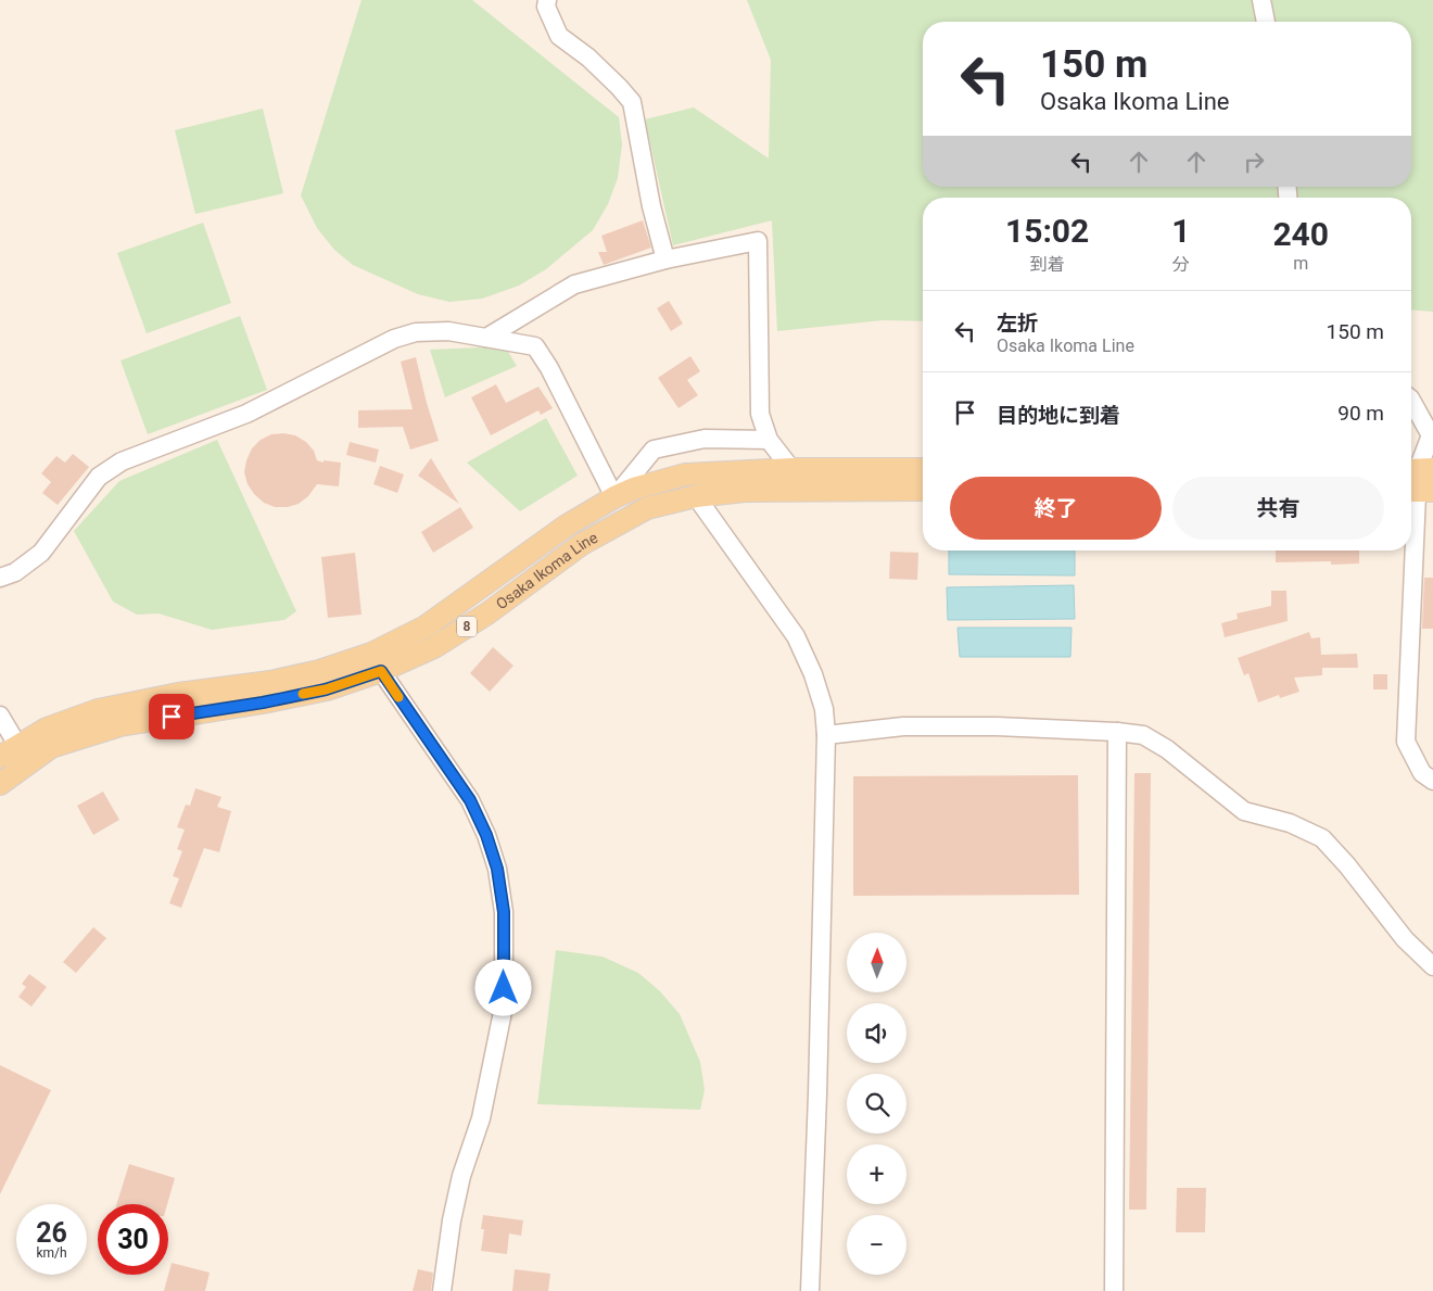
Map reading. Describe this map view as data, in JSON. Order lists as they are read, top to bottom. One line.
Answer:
{"streets":{"main road":["Osaka Ikoma Line","8"]},"north":"top","page":{"turn":["150 m","Osaka Ikoma Line"],"eta":["15:02","到着","1","分","240","m"],"list":[{"name":"左折","note":"Osaka Ikoma Line","value":"150 m"},{"name":"目的地に到着","value":"90 m"}],"buttons":["終了","共有"],"map_buttons":["+","−"],"speed":"26 km/h","limit":"30"}}
